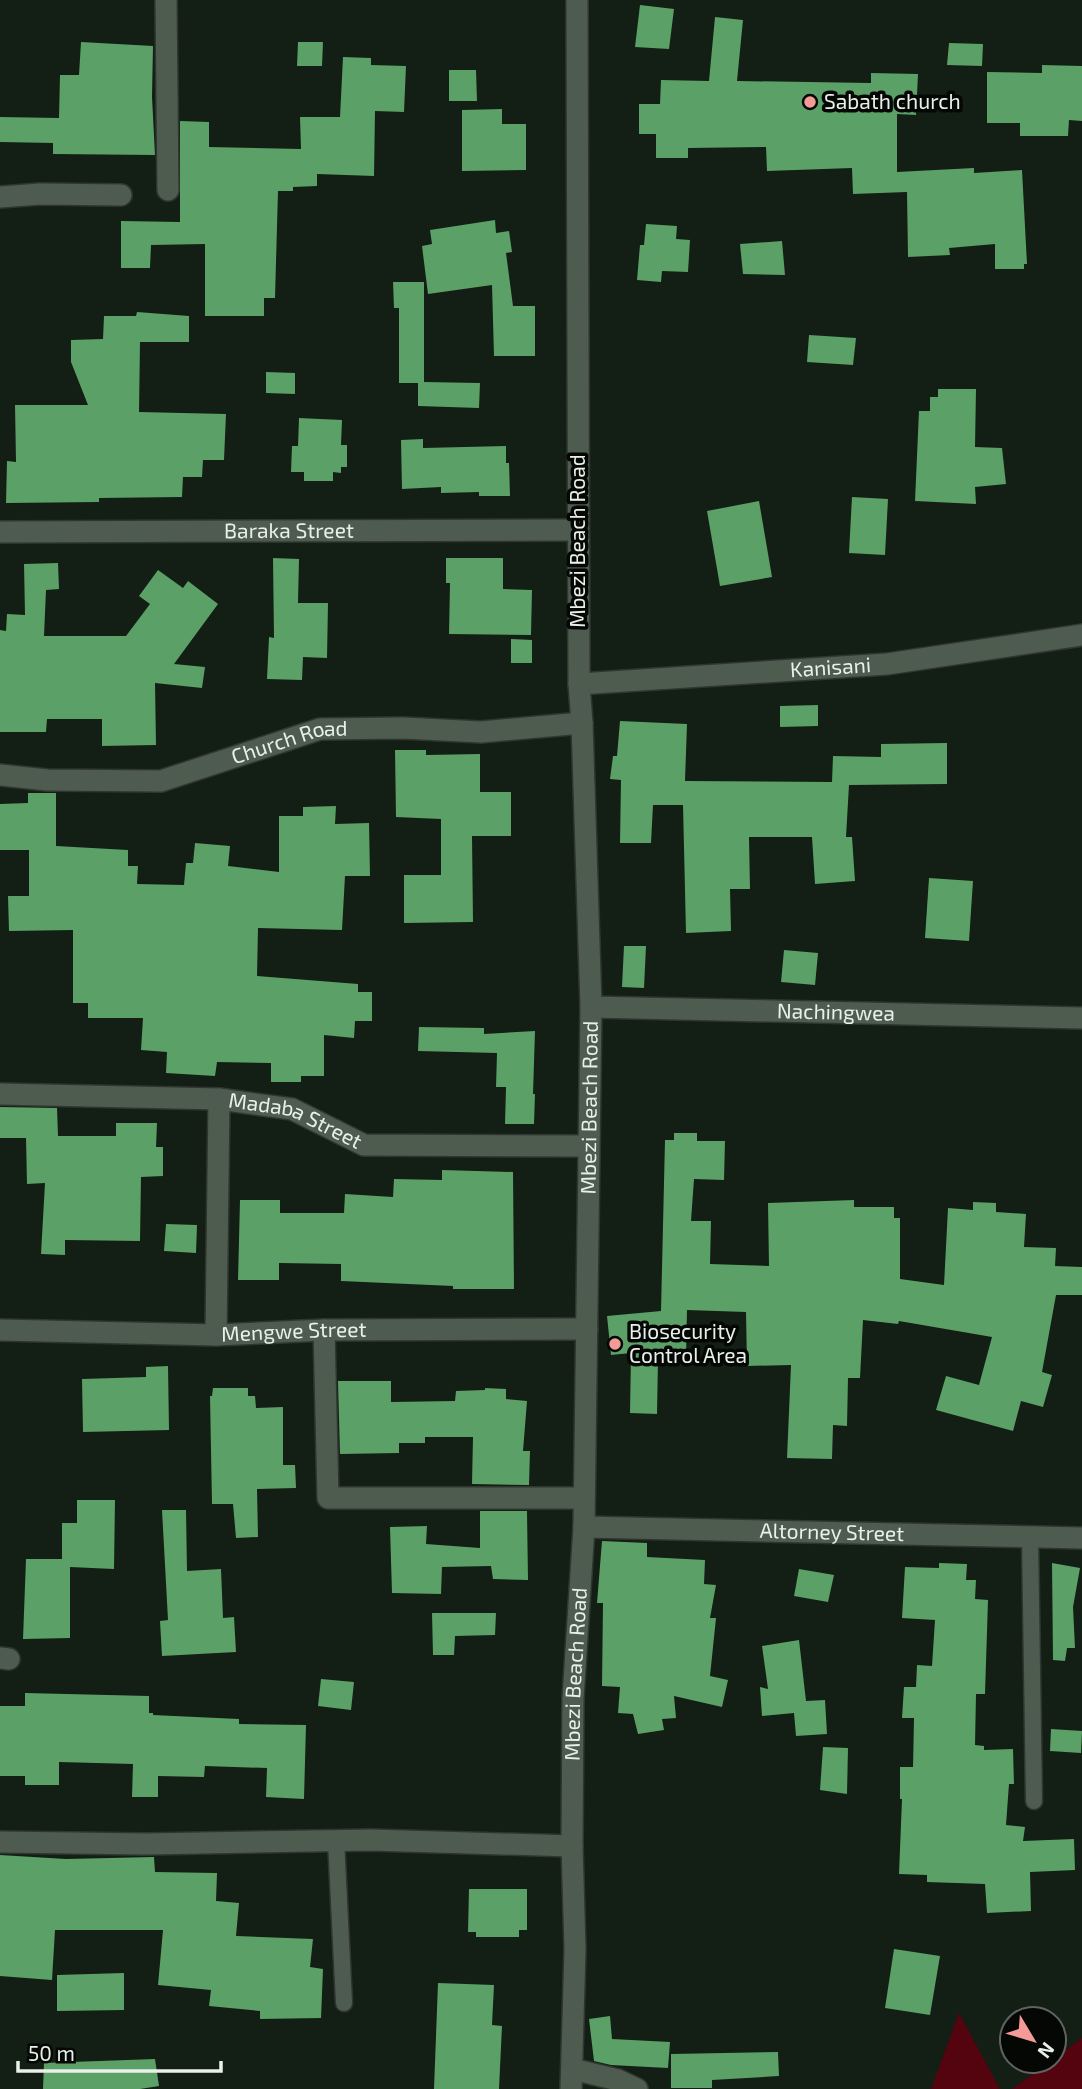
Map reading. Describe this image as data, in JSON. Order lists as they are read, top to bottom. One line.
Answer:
{"streets":{"street":["Baraka Street","Mbezi Beach Road","Kanisani","Church Road","Nachingwea","Madaba Street","Mengwe Street","Altorney Street"]},"crossings":[["Baraka Street","Mbezi Beach Road"],["Mbezi Beach Road","Kanisani"],["Mbezi Beach Road","Church Road"],["Mbezi Beach Road","Nachingwea"],["Mbezi Beach Road","Madaba Street"],["Mbezi Beach Road","Mengwe Street"],["Mbezi Beach Road","Altorney Street"]],"places":["Sabath church","Biosecurity Control Area"],"scale_bar":"50 m","north":"bottom right"}
